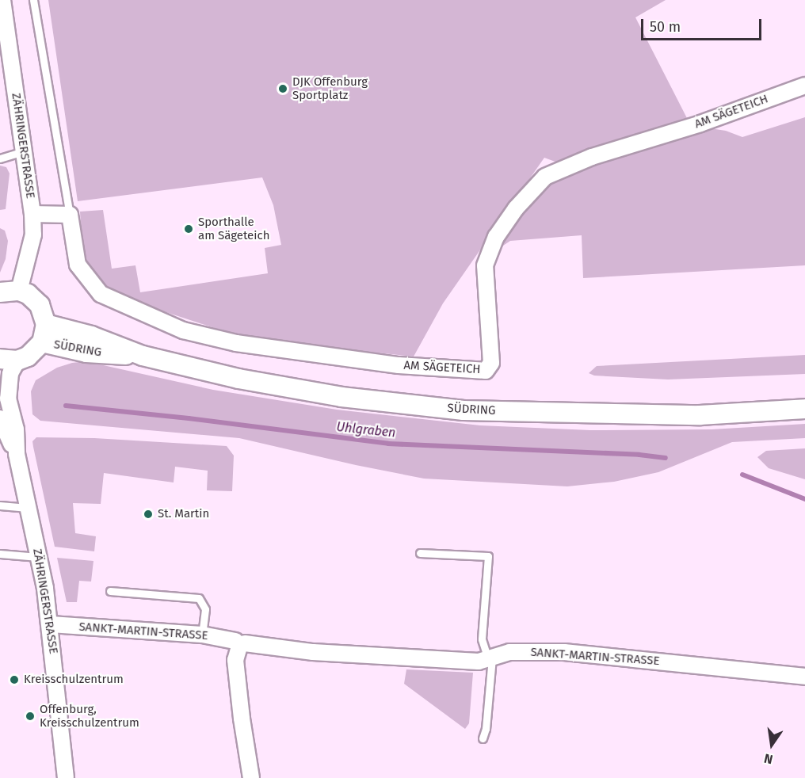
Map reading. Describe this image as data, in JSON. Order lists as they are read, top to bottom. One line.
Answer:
{"streets":{"street":["AM SÄGETEICH","ZÄHRINGERSTRASSE","SÜDRING","SANKT-MARTIN-STRASSE"]},"crossings":[["ZÄHRINGERSTRASSE","SANKT-MARTIN-STRASSE"]],"water":["Uhlgraben"],"places":["DJK Offenburg Sportplatz","Sporthalle am Sägeteich","St. Martin","Kreisschulzentrum","Offenburg, Kreisschulzentrum"],"scale_bar":"50 m","north":"bottom"}
